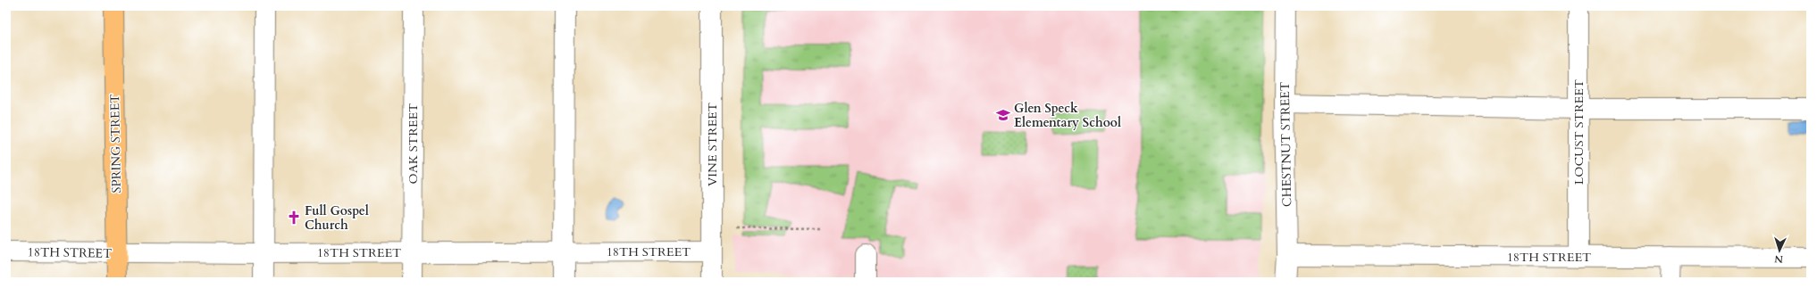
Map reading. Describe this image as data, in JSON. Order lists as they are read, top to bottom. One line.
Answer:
{"streets":{"main road":["SPRING STREET"],"street":["LOCUST STREET","OAK STREET","VINE STREET","CHESTNUT STREET","18TH STREET"]},"crossings":[["LOCUST STREET","18TH STREET"],["SPRING STREET","18TH STREET"],["OAK STREET","18TH STREET"],["VINE STREET","18TH STREET"],["CHESTNUT STREET","18TH STREET"]],"places":{"school or university":["Glen Speck Elementary School"],"church":["Full Gospel Church"]},"north":"bottom"}
